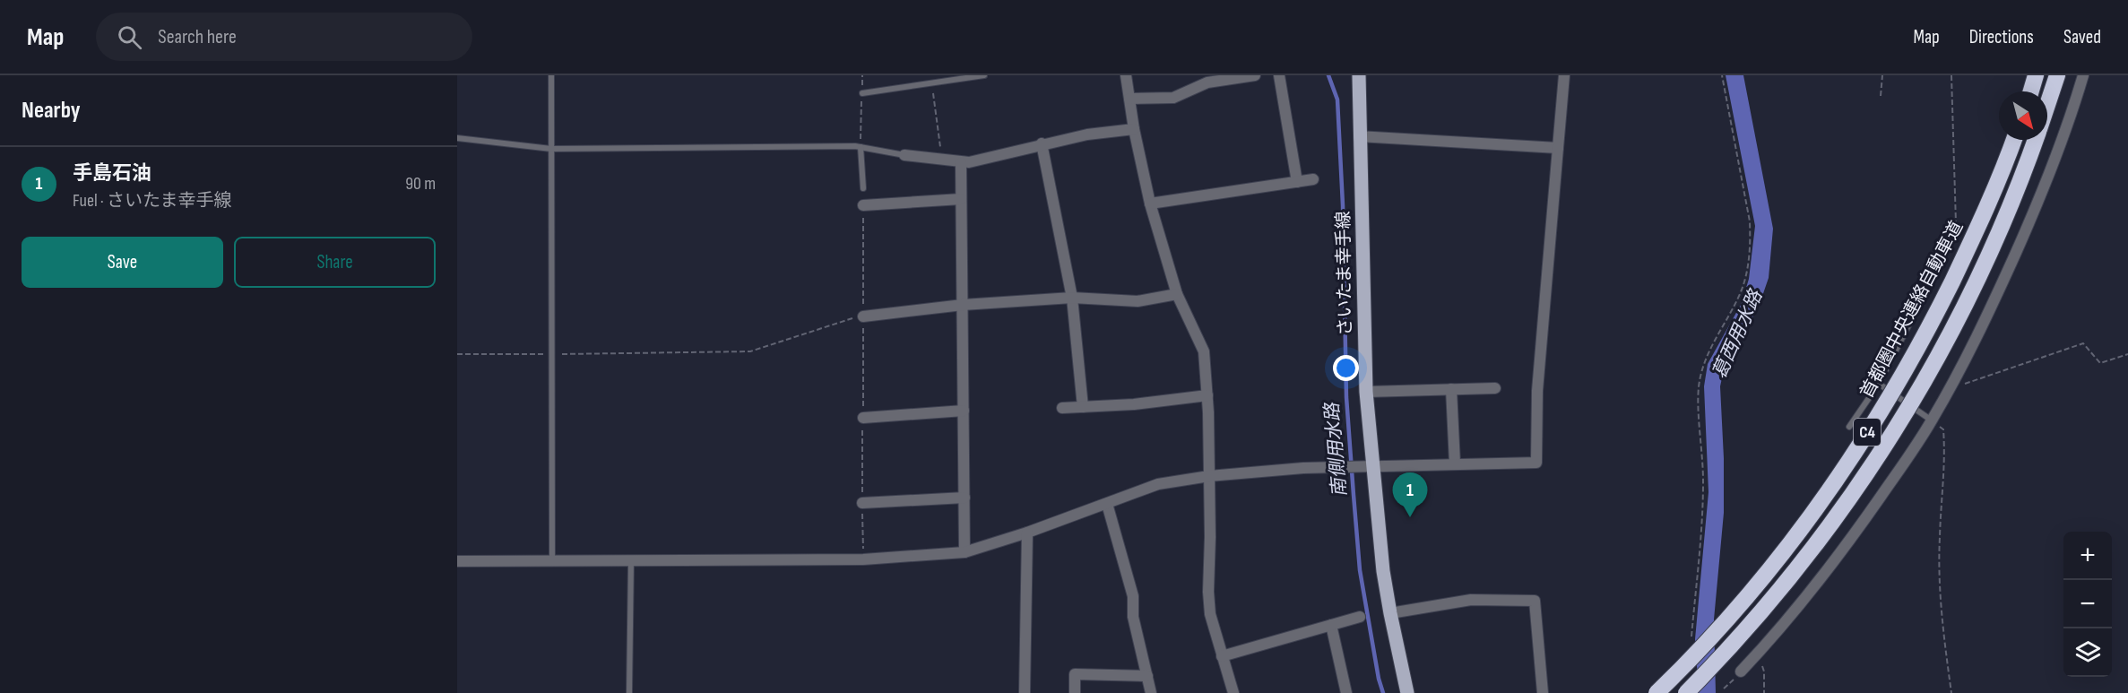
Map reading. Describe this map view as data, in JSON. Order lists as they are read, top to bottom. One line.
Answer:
{"streets":{"highway":["首都圏中央連絡自動車道","C4"],"main road":["さいたま幸手線"]},"water":["葛西用水路","南側用水路"],"north":"bottom right","page":{"header":"Map","search":"Search here","nav":["Map","Directions","Saved"],"heading":"Nearby","list":[{"mark":"1","name":"手島石油","note":"Fuel · さいたま幸手線","value":"90 m"}],"buttons":["Save","Share"],"pins":"1","map_buttons":["+","−"]}}
